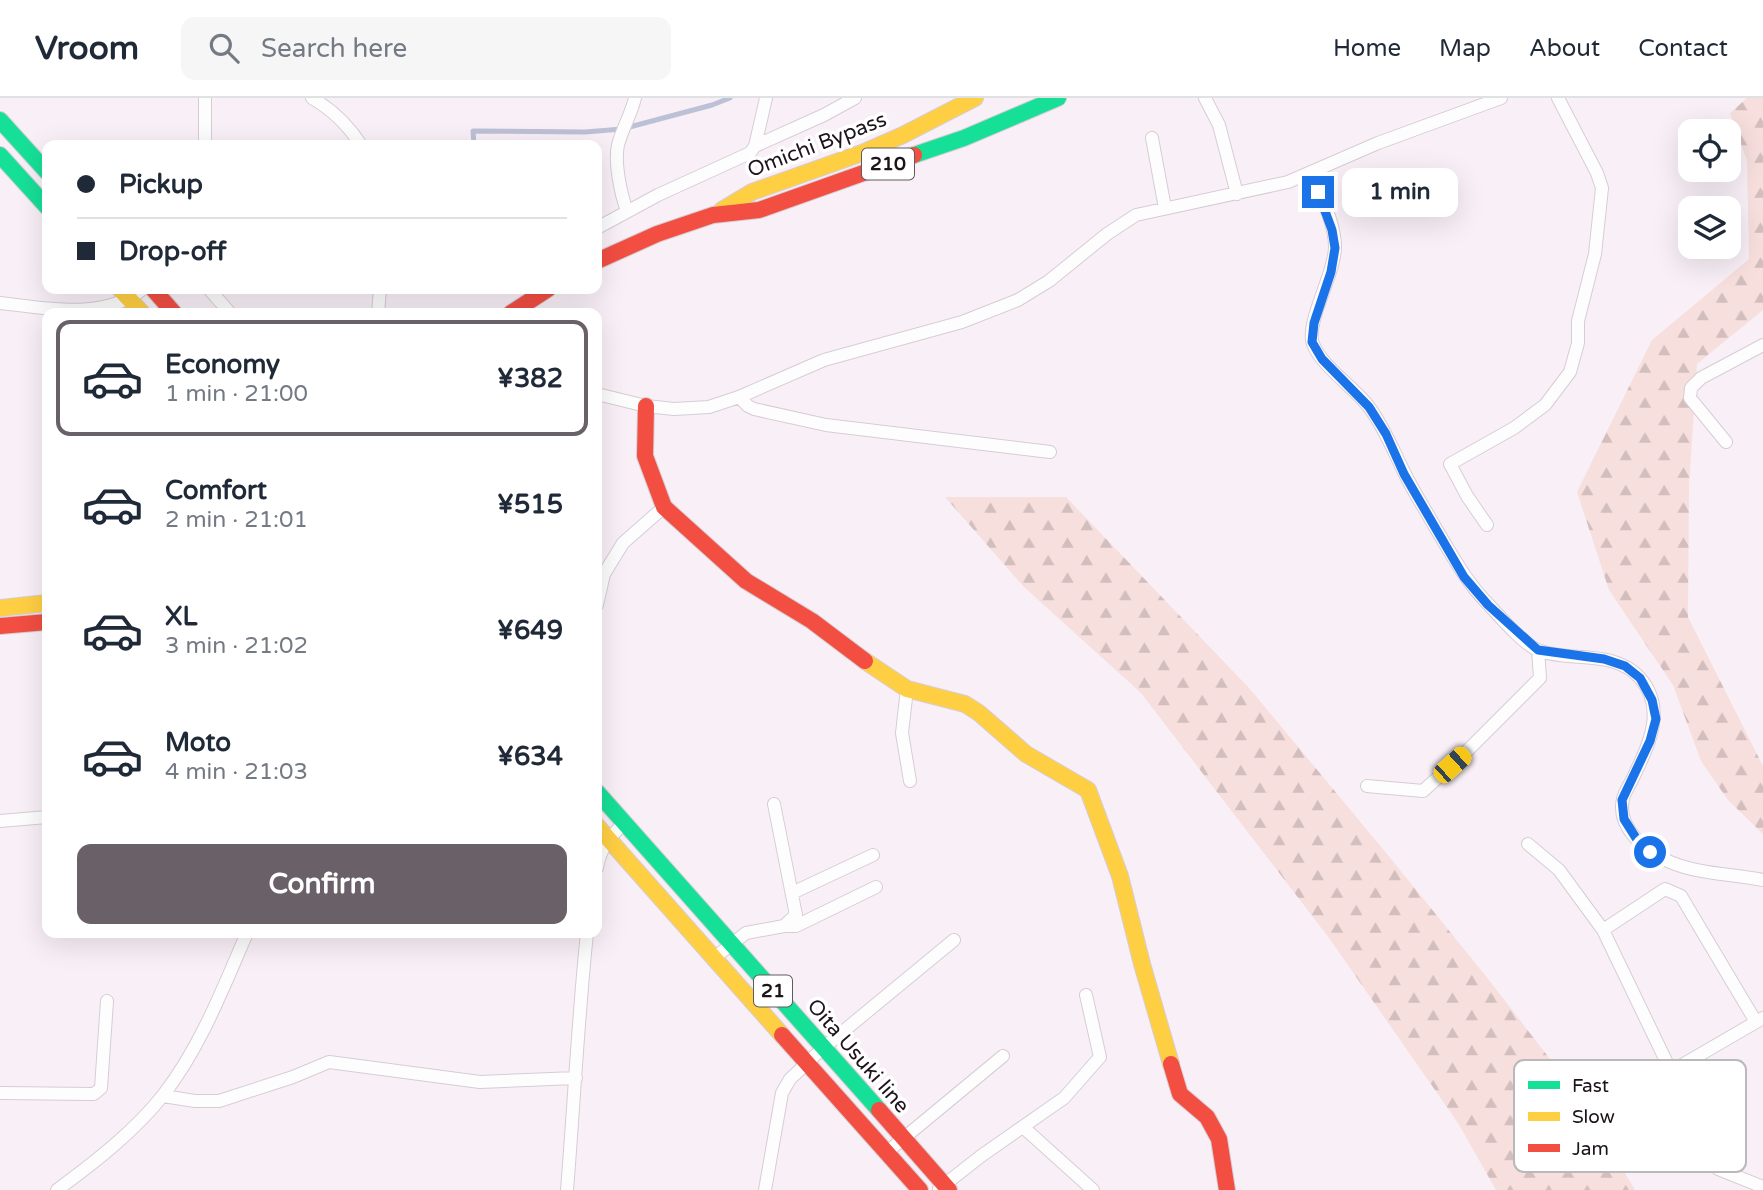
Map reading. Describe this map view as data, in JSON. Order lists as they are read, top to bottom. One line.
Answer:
{"streets":{"main road":["Omichi Bypass","210","21","Oita Usuki line"]},"legend":["Fast","Slow","Jam"],"page":{"header":"Vroom","search":"Search here","nav":["Home","Map","About","Contact"],"banner":["Pickup","Drop-off"],"bubble":"1 min","list":[{"name":"Economy","note":"1 min · 21:00","value":"¥382"},{"name":"Comfort","note":"2 min · 21:01","value":"¥515"},{"name":"XL","note":"3 min · 21:02","value":"¥649"},{"name":"Moto","note":"4 min · 21:03","value":"¥634"}],"buttons":"Confirm"}}
